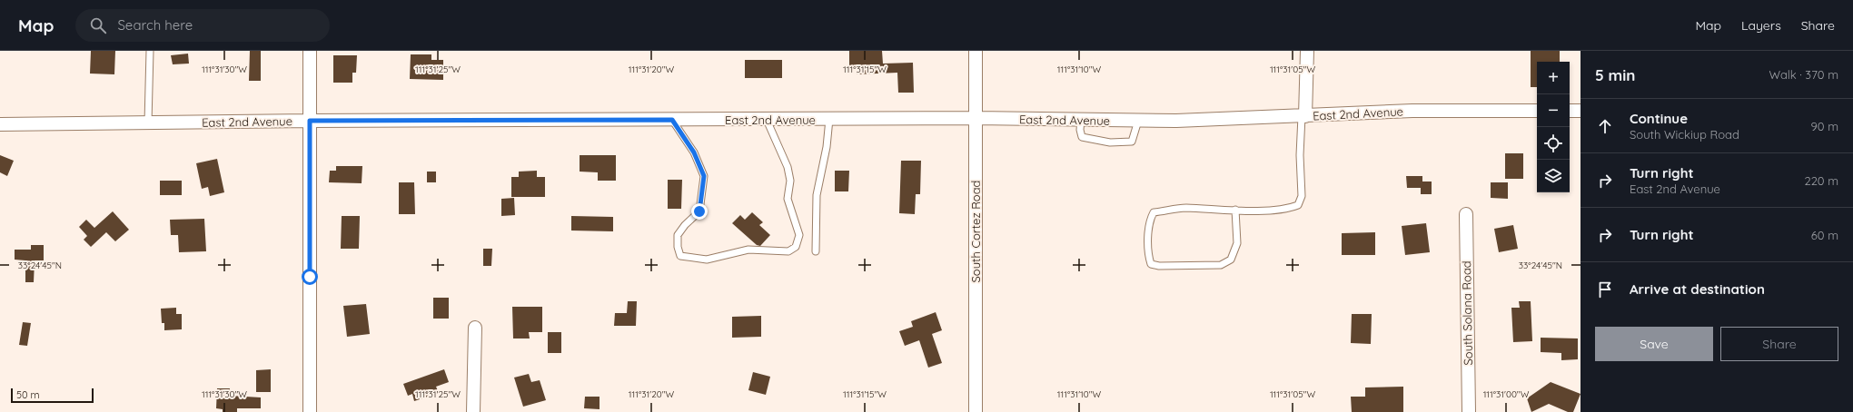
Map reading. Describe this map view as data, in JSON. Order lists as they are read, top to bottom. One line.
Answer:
{"streets":{"street":["East 2nd Avenue","South Cortez Road","South Solana Road"]},"crossings":[["East 2nd Avenue","South Cortez Road"]],"scale_bar":"50 m","page":{"header":"Map","search":"Search here","nav":["Map","Layers","Share"],"heading":["5 min","Walk · 370 m"],"map_buttons":["+","−"],"list":[["Continue","South Wickiup Road","90 m"],["Turn right","East 2nd Avenue","220 m"],["Turn right","60 m"],"Arrive at destination"],"buttons":["Save","Share"],"scale":"50 m"},"coordinates":["111°31'30\"W","111°31'25\"W","111°31'20\"W","111°31'15\"W","111°31'10\"W","111°31'05\"W","33°24'45\"N","111°31'00\"W"]}
